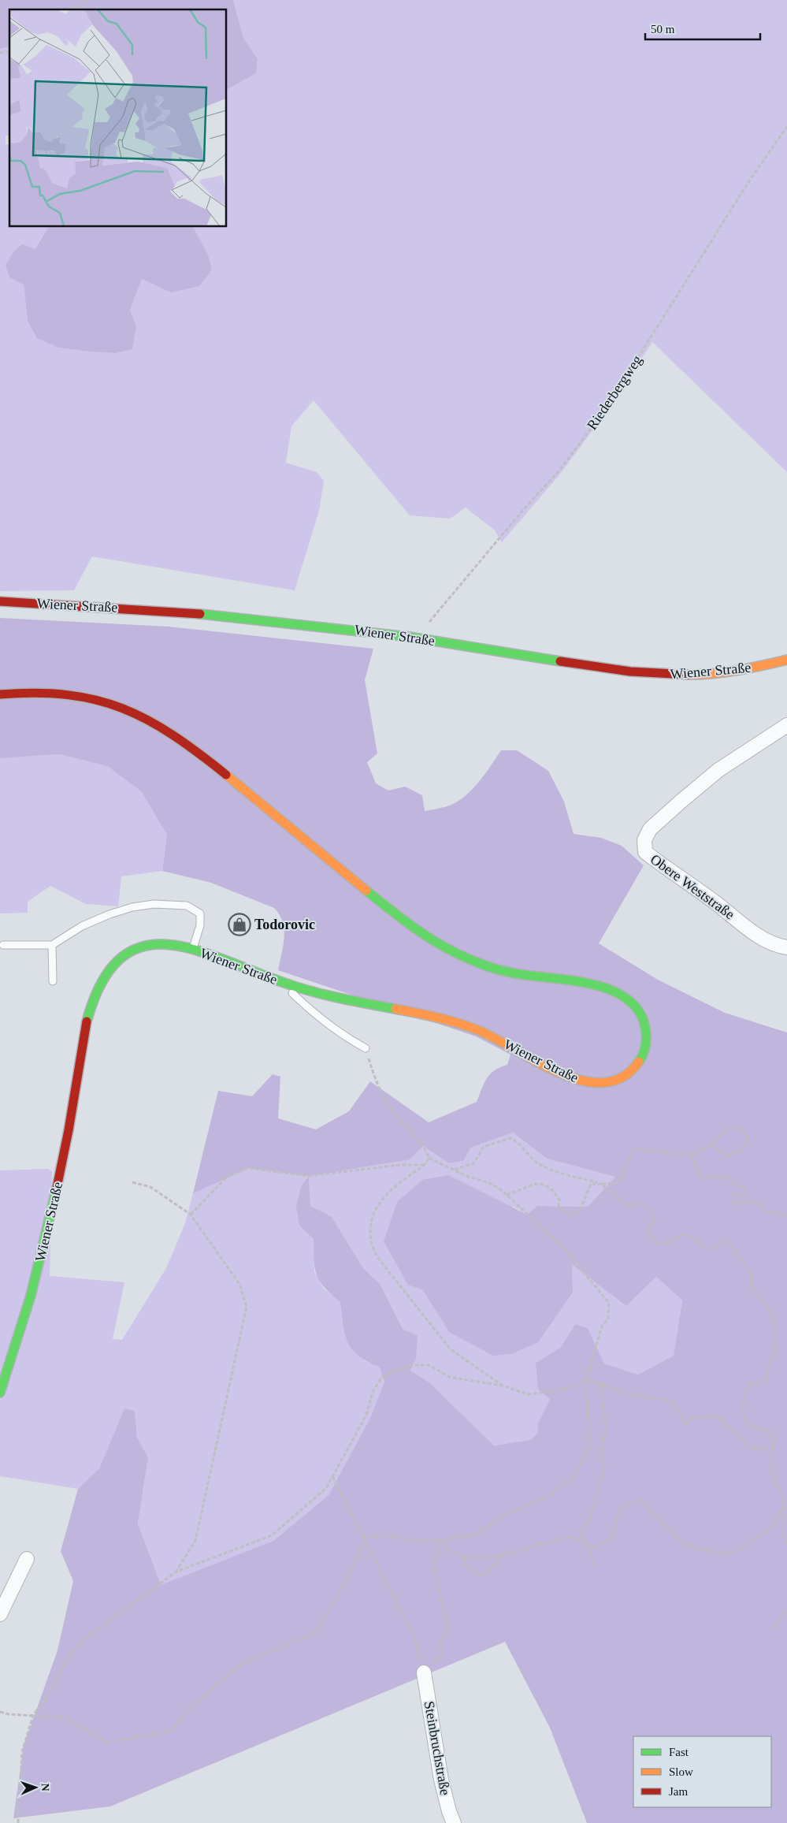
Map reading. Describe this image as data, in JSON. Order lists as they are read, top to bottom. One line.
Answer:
{"streets":{"main road":["Wiener Straße"],"street":["Obere Weststraße","Steinbruchstraße"],"path":["Riederbergweg"]},"crossings":[["Riederbergweg","Wiener Straße"]],"places":{"shop":["Todorovic"]},"legend":["Fast","Slow","Jam"],"scale_bar":"50 m","north":"right"}
